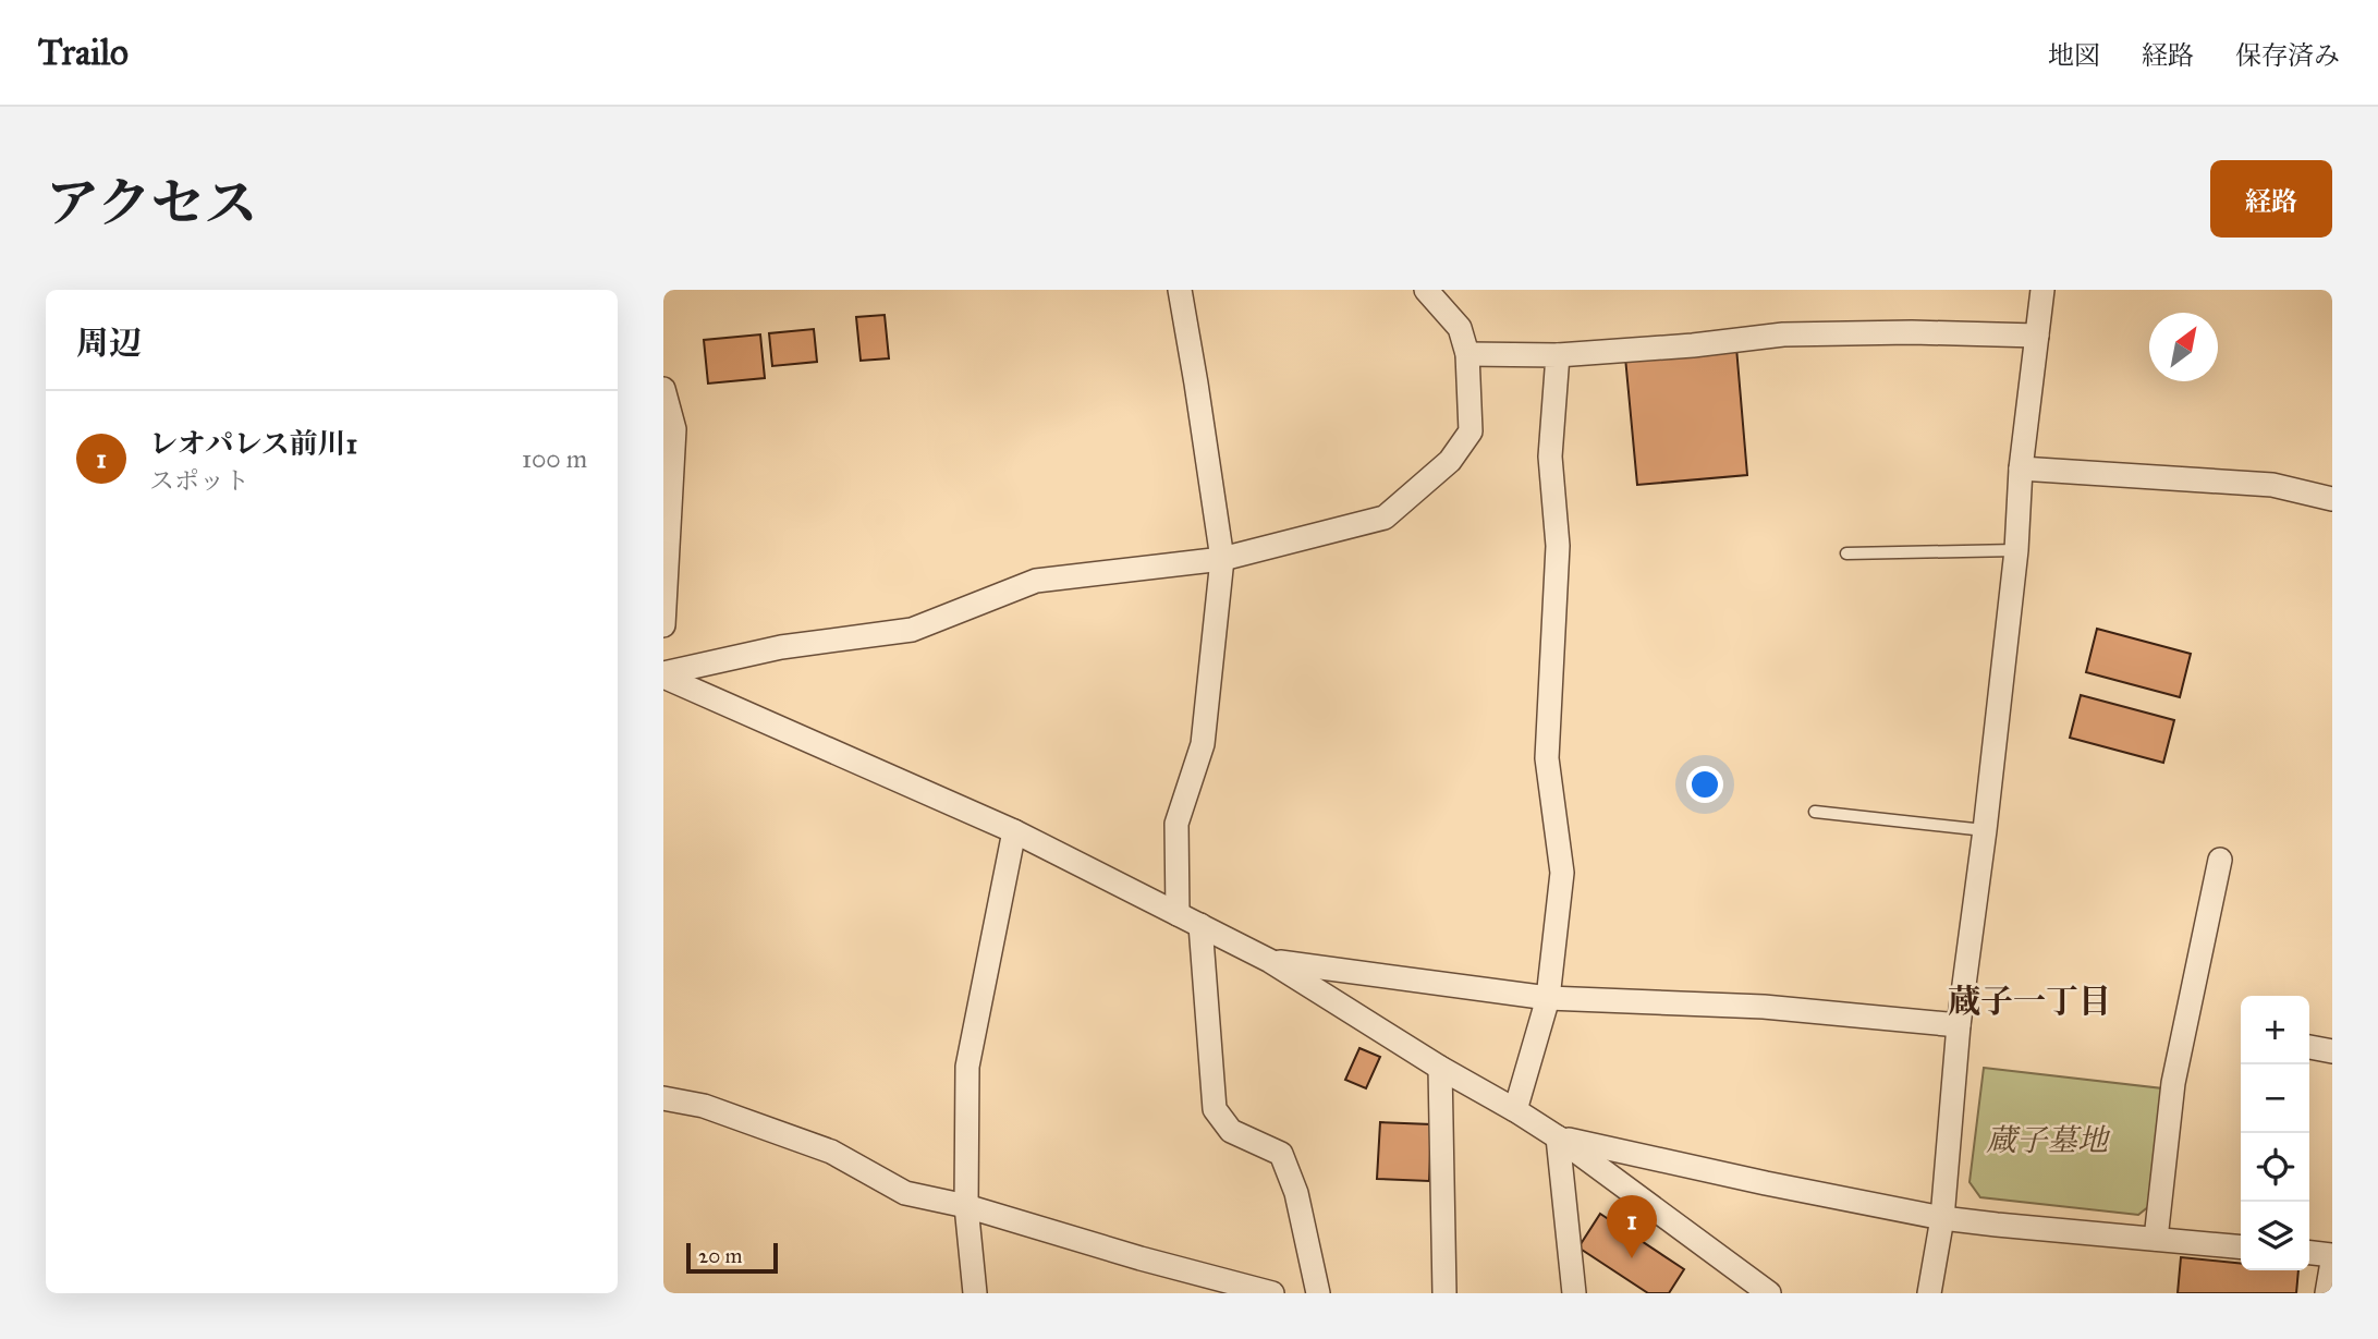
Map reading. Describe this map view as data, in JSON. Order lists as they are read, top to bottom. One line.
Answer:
{"districts":["蔵子一丁目"],"parks":["蔵子墓地"],"scale_bar":"20 m","north":"top right","page":{"header":"Trailo","nav":["地図","経路","保存済み"],"title":"アクセス","buttons":"経路","heading":"周辺","list":[{"mark":"1","name":"レオパレス前川1","note":"スポット","value":"100 m"}],"map_buttons":["+","−"],"pins":"1","scale":"20 m"}}
